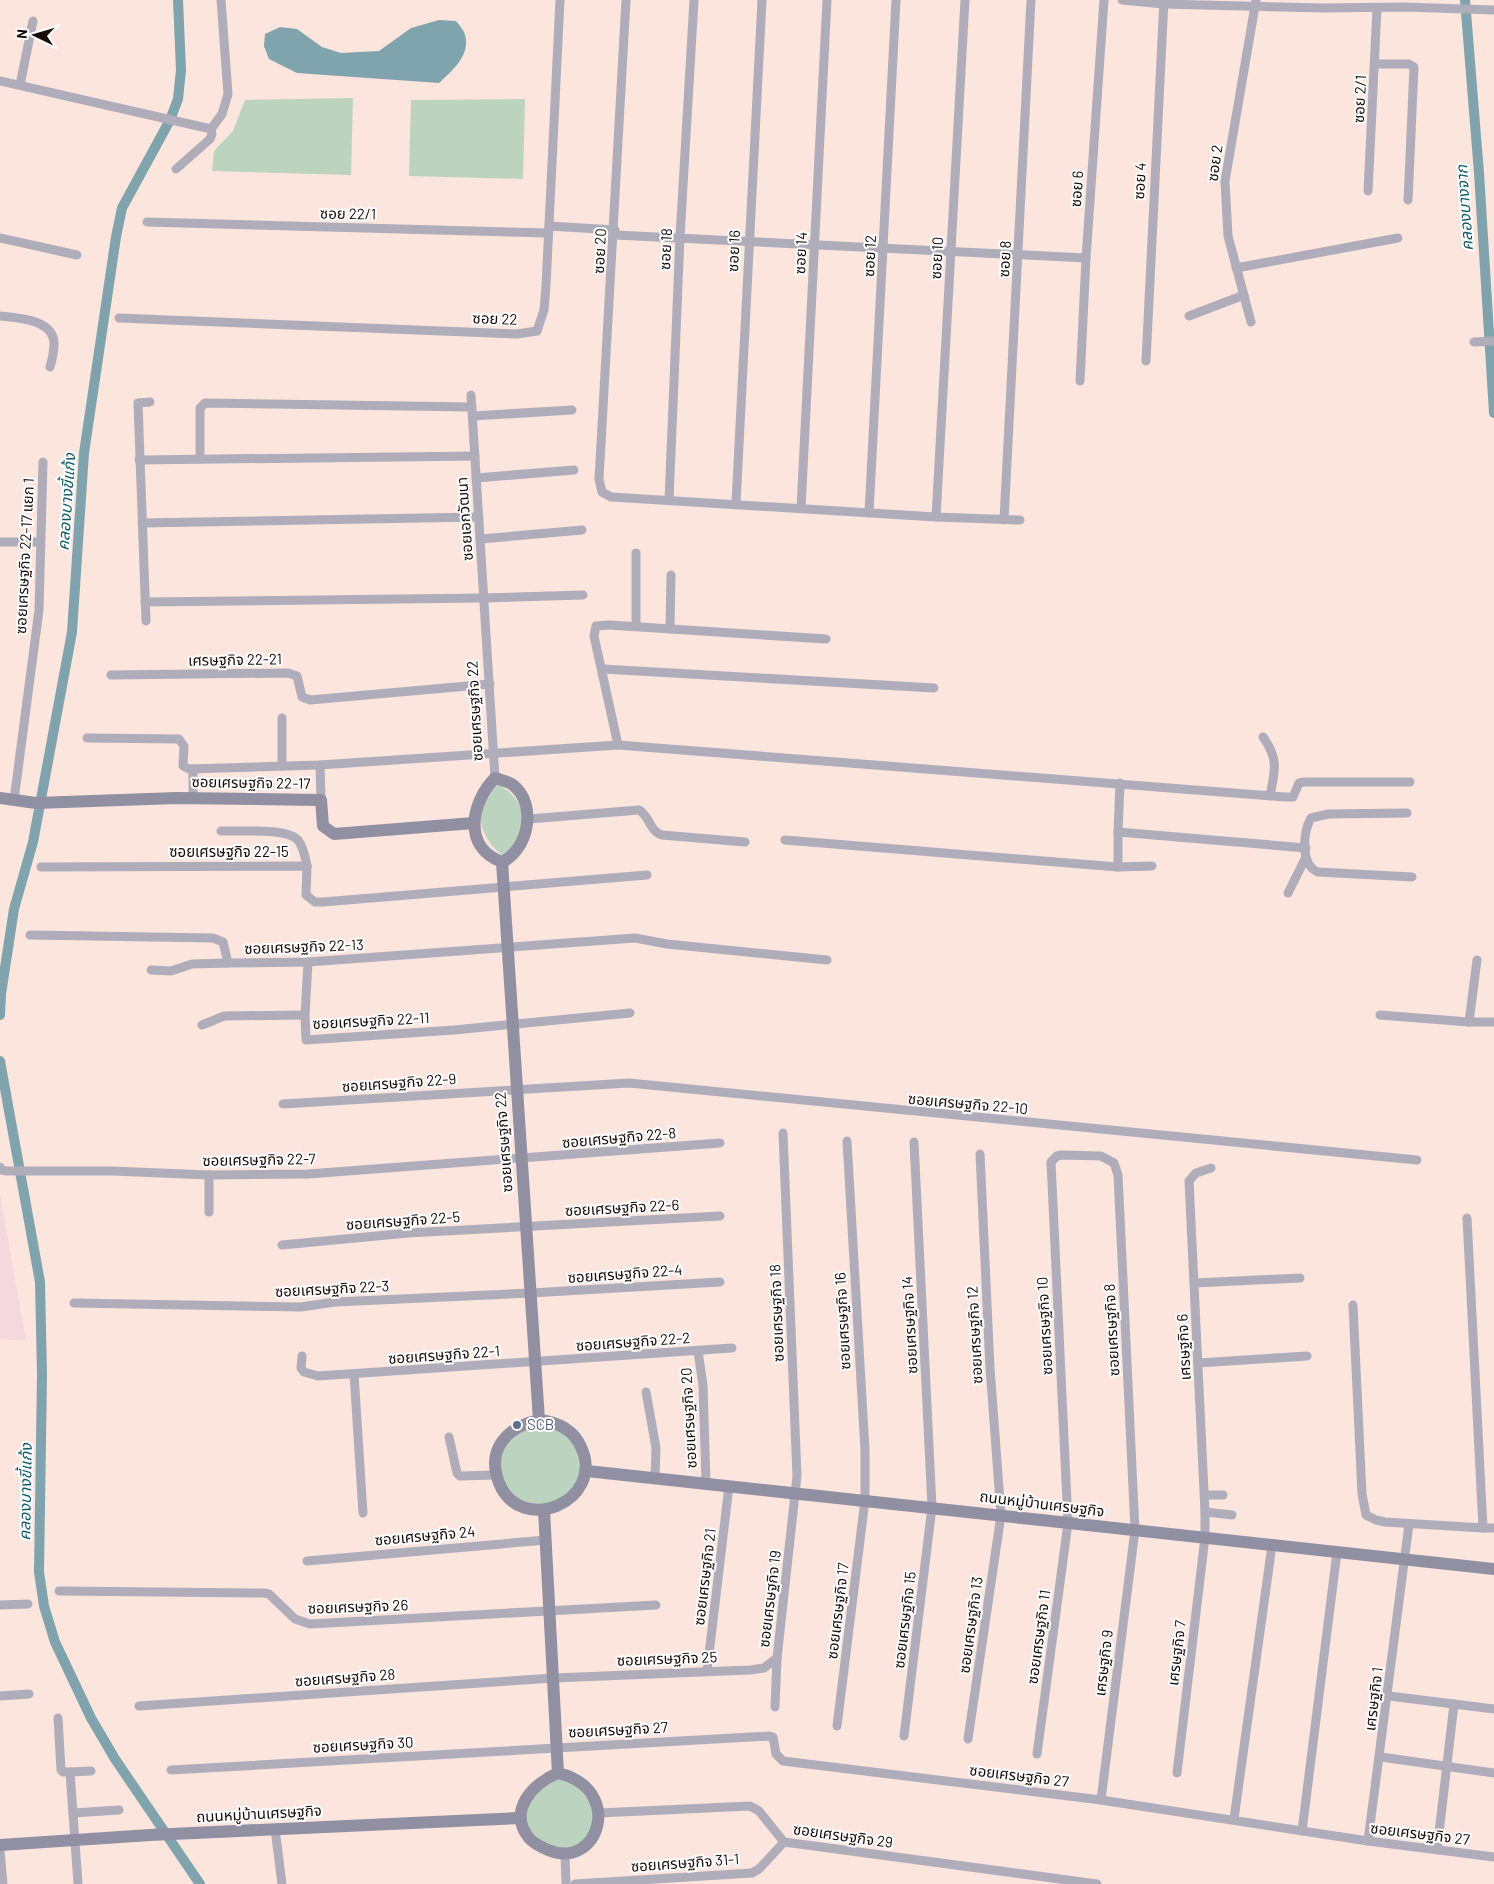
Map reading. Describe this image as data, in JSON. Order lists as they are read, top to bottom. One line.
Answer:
{"streets":{"street":["ซอย 2/1","ซอย 2","ซอย 4","ซอย 6","ซอย 22/1","ซอย 18","ซอย 20","ซอย 16","ซอย 14","ซอย 12","ซอย 10","ซอย 8","ซอย 22","ซอยเอกวัฒนา","ซอยเศรษฐกิจ 22-17 แยก 1","เศรษฐกิจ 22-21","ซอยเศรษฐกิจ 22","ซอยเศรษฐกิจ 22-17","ซอยเศรษฐกิจ 22-15","ซอยเศรษฐกิจ 22-13","ซอยเศรษฐกิจ 22-11","ซอยเศรษฐกิจ 22-9","ซอยเศรษฐกิจ 22-10","ซอยเศรษฐกิจ 22-8","ซอยเศรษฐกิจ 22-7","ซอยเศรษฐกิจ 22-6","ซอยเศรษฐกิจ 22-5","ซอยเศรษฐกิจ 22-4","ซอยเศรษฐกิจ 22-3","ซอยเศรษฐกิจ 18","ซอยเศรษฐกิจ 16","ซอยเศรษฐกิจ 14","ซอยเศรษฐกิจ 10","ซอยเศรษฐกิจ 8","ซอยเศรษฐกิจ 12","ซอยเศรษฐกิจ 22-2","เศรษฐกิจ 6","ซอยเศรษฐกิจ 22-1","ซอยเศรษฐกิจ 20","ถนนหมู่บ้านเศรษฐกิจ","ซอยเศรษฐกิจ 24","ซอยเศรษฐกิจ 21","ซอยเศรษฐกิจ 19","ซอยเศรษฐกิจ 26","ซอยเศรษฐกิจ 17","ซอยเศรษฐกิจ 15","ซอยเศรษฐกิจ 13","ซอยเศรษฐกิจ 11","เศรษฐกิจ 7","ซอยเศรษฐกิจ 25","เศรษฐกิจ 9","ซอยเศรษฐกิจ 28","เศรษฐกิจ 1","ซอยเศรษฐกิจ 27","ซอยเศรษฐกิจ 30","ซอยเศรษฐกิจ 29","ซอยเศรษฐกิจ 31-1"]},"crossings":[["ซอย 6","ซอย 22/1"],["ซอย 22/1","ซอย 18"],["ซอย 22/1","ซอย 20"],["ซอย 22/1","ซอย 16"],["ซอย 22/1","ซอย 14"],["ซอย 22/1","ซอย 12"],["ซอย 22/1","ซอย 10"],["ซอย 22/1","ซอย 8"],["ซอย 22/1","ซอย 22"],["ซอย 18","ซอย 20"],["ซอยเอกวัฒนา","ซอยเศรษฐกิจ 22"],["ซอยเศรษฐกิจ 22-17 แยก 1","ซอยเศรษฐกิจ 22-17"],["เศรษฐกิจ 22-21","ซอยเศรษฐกิจ 22"],["ซอยเศรษฐกิจ 22","ซอยเศรษฐกิจ 22-17"],["ซอยเศรษฐกิจ 22","ซอยเศรษฐกิจ 22-15"],["ซอยเศรษฐกิจ 22","ซอยเศรษฐกิจ 22-13"],["ซอยเศรษฐกิจ 22","ซอยเศรษฐกิจ 22-11"],["ซอยเศรษฐกิจ 22","ซอยเศรษฐกิจ 22-9"],["ซอยเศรษฐกิจ 22","ซอยเศรษฐกิจ 22-10"],["ซอยเศรษฐกิจ 22","ซอยเศรษฐกิจ 22-8"],["ซอยเศรษฐกิจ 22","ซอยเศรษฐกิจ 22-7"],["ซอยเศรษฐกิจ 22","ซอยเศรษฐกิจ 22-6"],["ซอยเศรษฐกิจ 22","ซอยเศรษฐกิจ 22-5"],["ซอยเศรษฐกิจ 22","ซอยเศรษฐกิจ 22-4"],["ซอยเศรษฐกิจ 22","ซอยเศรษฐกิจ 22-3"],["ซอยเศรษฐกิจ 22","ซอยเศรษฐกิจ 22-2"],["ซอยเศรษฐกิจ 22","ซอยเศรษฐกิจ 22-1"],["ซอยเศรษฐกิจ 22","ถนนหมู่บ้านเศรษฐกิจ"],["ซอยเศรษฐกิจ 22-13","ซอยเศรษฐกิจ 22-11"],["ซอยเศรษฐกิจ 22-9","ซอยเศรษฐกิจ 22-10"],["ซอยเศรษฐกิจ 22-8","ซอยเศรษฐกิจ 22-7"],["ซอยเศรษฐกิจ 22-6","ซอยเศรษฐกิจ 22-5"],["ซอยเศรษฐกิจ 22-4","ซอยเศรษฐกิจ 22-3"],["ซอยเศรษฐกิจ 18","ถนนหมู่บ้านเศรษฐกิจ"],["ซอยเศรษฐกิจ 18","ซอยเศรษฐกิจ 19"],["ซอยเศรษฐกิจ 16","ถนนหมู่บ้านเศรษฐกิจ"],["ซอยเศรษฐกิจ 16","ซอยเศรษฐกิจ 17"],["ซอยเศรษฐกิจ 14","ถนนหมู่บ้านเศรษฐกิจ"],["ซอยเศรษฐกิจ 14","ซอยเศรษฐกิจ 15"],["ซอยเศรษฐกิจ 10","ซอยเศรษฐกิจ 8"],["ซอยเศรษฐกิจ 10","ถนนหมู่บ้านเศรษฐกิจ"],["ซอยเศรษฐกิจ 10","ซอยเศรษฐกิจ 11"],["ซอยเศรษฐกิจ 8","ถนนหมู่บ้านเศรษฐกิจ"],["ซอยเศรษฐกิจ 8","เศรษฐกิจ 9"],["ซอยเศรษฐกิจ 12","ถนนหมู่บ้านเศรษฐกิจ"],["ซอยเศรษฐกิจ 12","ซอยเศรษฐกิจ 13"],["ซอยเศรษฐกิจ 22-2","ซอยเศรษฐกิจ 22-1"],["ซอยเศรษฐกิจ 22-2","ซอยเศรษฐกิจ 20"],["เศรษฐกิจ 6","ถนนหมู่บ้านเศรษฐกิจ"],["เศรษฐกิจ 6","เศรษฐกิจ 7"],["ซอยเศรษฐกิจ 20","ถนนหมู่บ้านเศรษฐกิจ"],["ถนนหมู่บ้านเศรษฐกิจ","ซอยเศรษฐกิจ 21"],["ถนนหมู่บ้านเศรษฐกิจ","ซอยเศรษฐกิจ 19"],["ถนนหมู่บ้านเศรษฐกิจ","ซอยเศรษฐกิจ 17"],["ถนนหมู่บ้านเศรษฐกิจ","ซอยเศรษฐกิจ 15"],["ถนนหมู่บ้านเศรษฐกิจ","ซอยเศรษฐกิจ 13"],["ถนนหมู่บ้านเศรษฐกิจ","ซอยเศรษฐกิจ 11"],["ถนนหมู่บ้านเศรษฐกิจ","เศรษฐกิจ 7"],["ถนนหมู่บ้านเศรษฐกิจ","เศรษฐกิจ 9"],["ถนนหมู่บ้านเศรษฐกิจ","เศรษฐกิจ 1"],["ถนนหมู่บ้านเศรษฐกิจ","ซอยเศรษฐกิจ 29"],["ซอยเศรษฐกิจ 21","ซอยเศรษฐกิจ 25"],["ซอยเศรษฐกิจ 19","ซอยเศรษฐกิจ 25"],["ซอยเศรษฐกิจ 25","ซอยเศรษฐกิจ 28"],["เศรษฐกิจ 9","ซอยเศรษฐกิจ 27"],["เศรษฐกิจ 1","ซอยเศรษฐกิจ 27"],["ซอยเศรษฐกิจ 27","ซอยเศรษฐกิจ 30"],["ซอยเศรษฐกิจ 29","ซอยเศรษฐกิจ 31-1"]],"water":["คลองบางจาก","คลองบางขี้แก้ง"],"places":["SCB"],"north":"left"}
